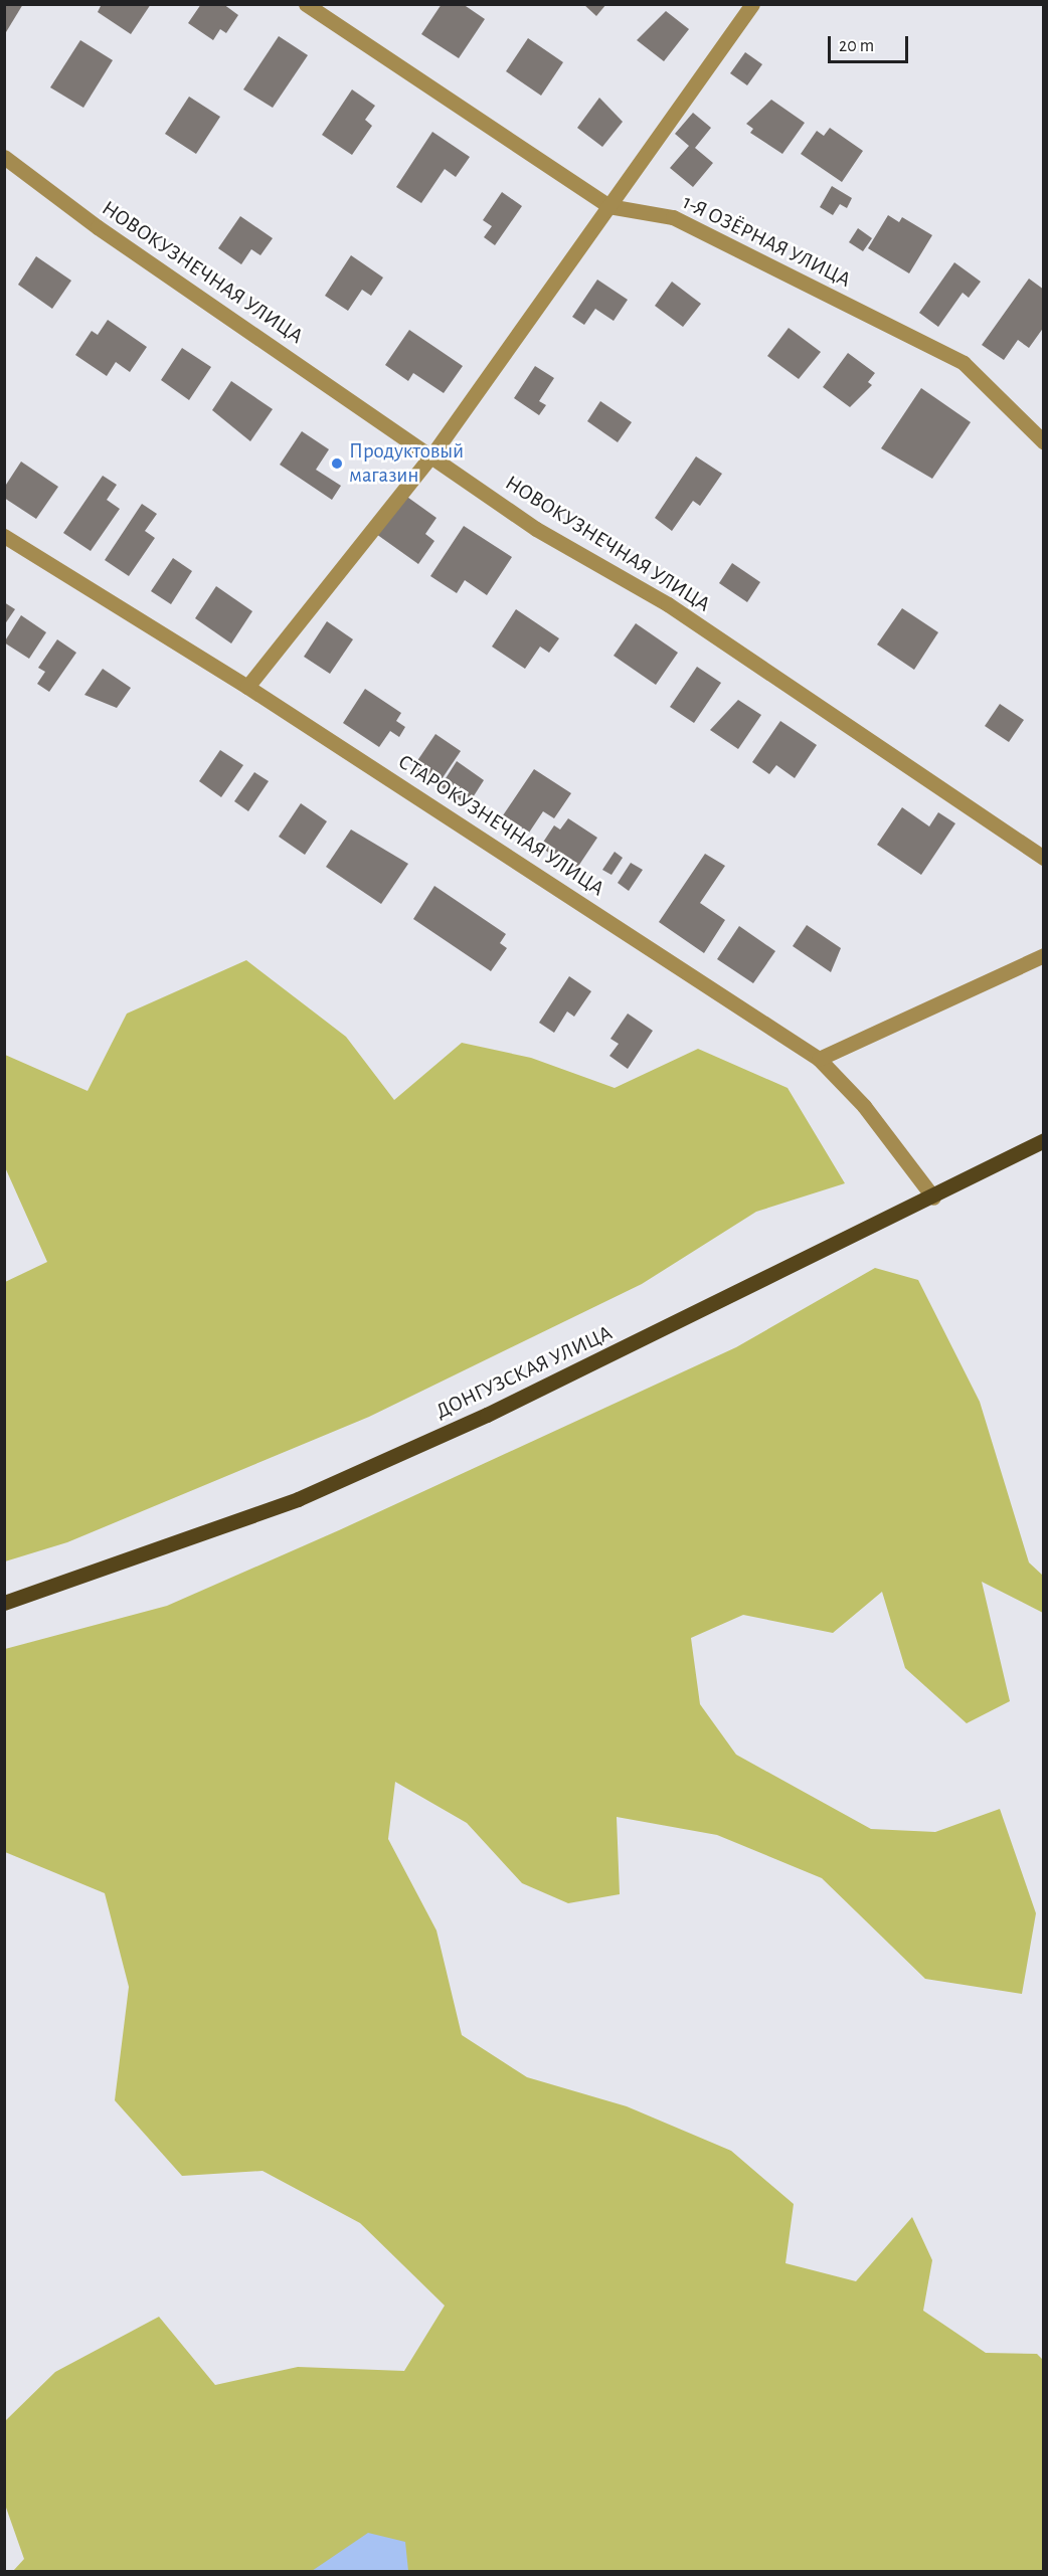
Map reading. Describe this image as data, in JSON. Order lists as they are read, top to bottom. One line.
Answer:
{"streets":{"main road":["ДОНГУЗСКАЯ УЛИЦА"],"street":["1-Я ОЗЁРНАЯ УЛИЦА","НОВОКУЗНЕЧНАЯ УЛИЦА","СТАРОКУЗНЕЧНАЯ УЛИЦА"]},"crossings":[["СТАРОКУЗНЕЧНАЯ УЛИЦА","ДОНГУЗСКАЯ УЛИЦА"]],"places":["Продуктовый магазин"],"scale_bar":"20 m"}
